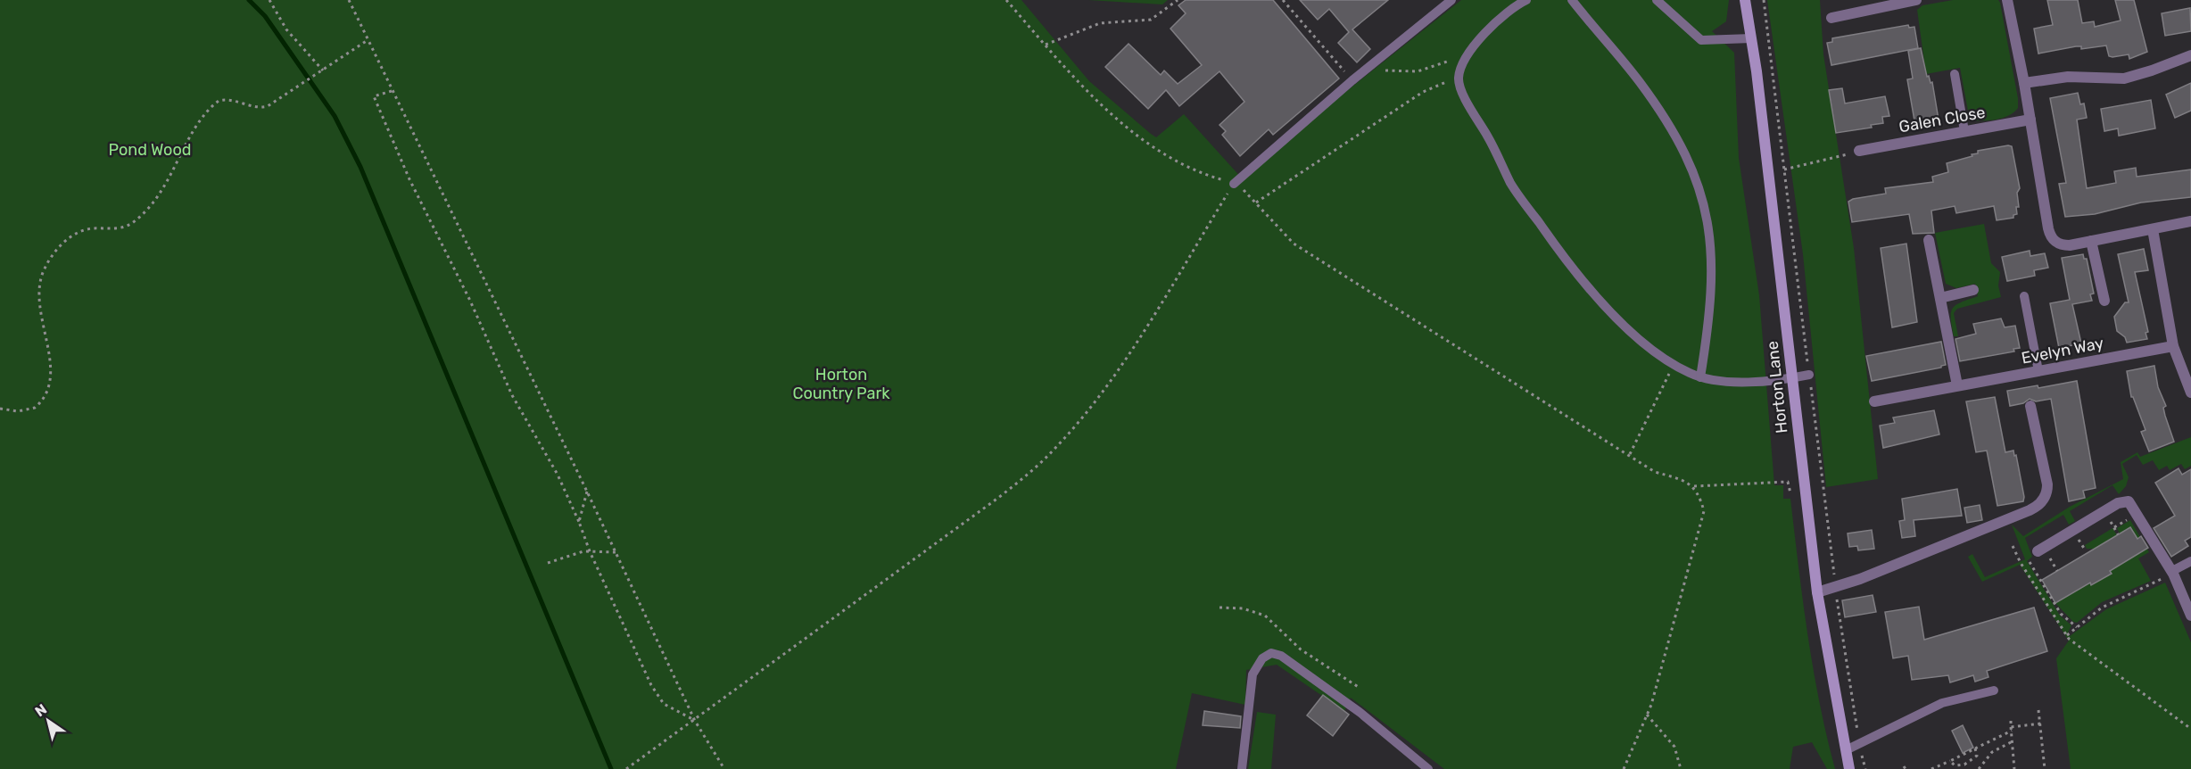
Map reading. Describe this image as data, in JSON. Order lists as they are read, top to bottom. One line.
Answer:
{"streets":{"street":["Galen Close","Evelyn Way","Horton Lane"]},"parks":["Pond Wood","Horton Country Park"],"north":"top left"}
